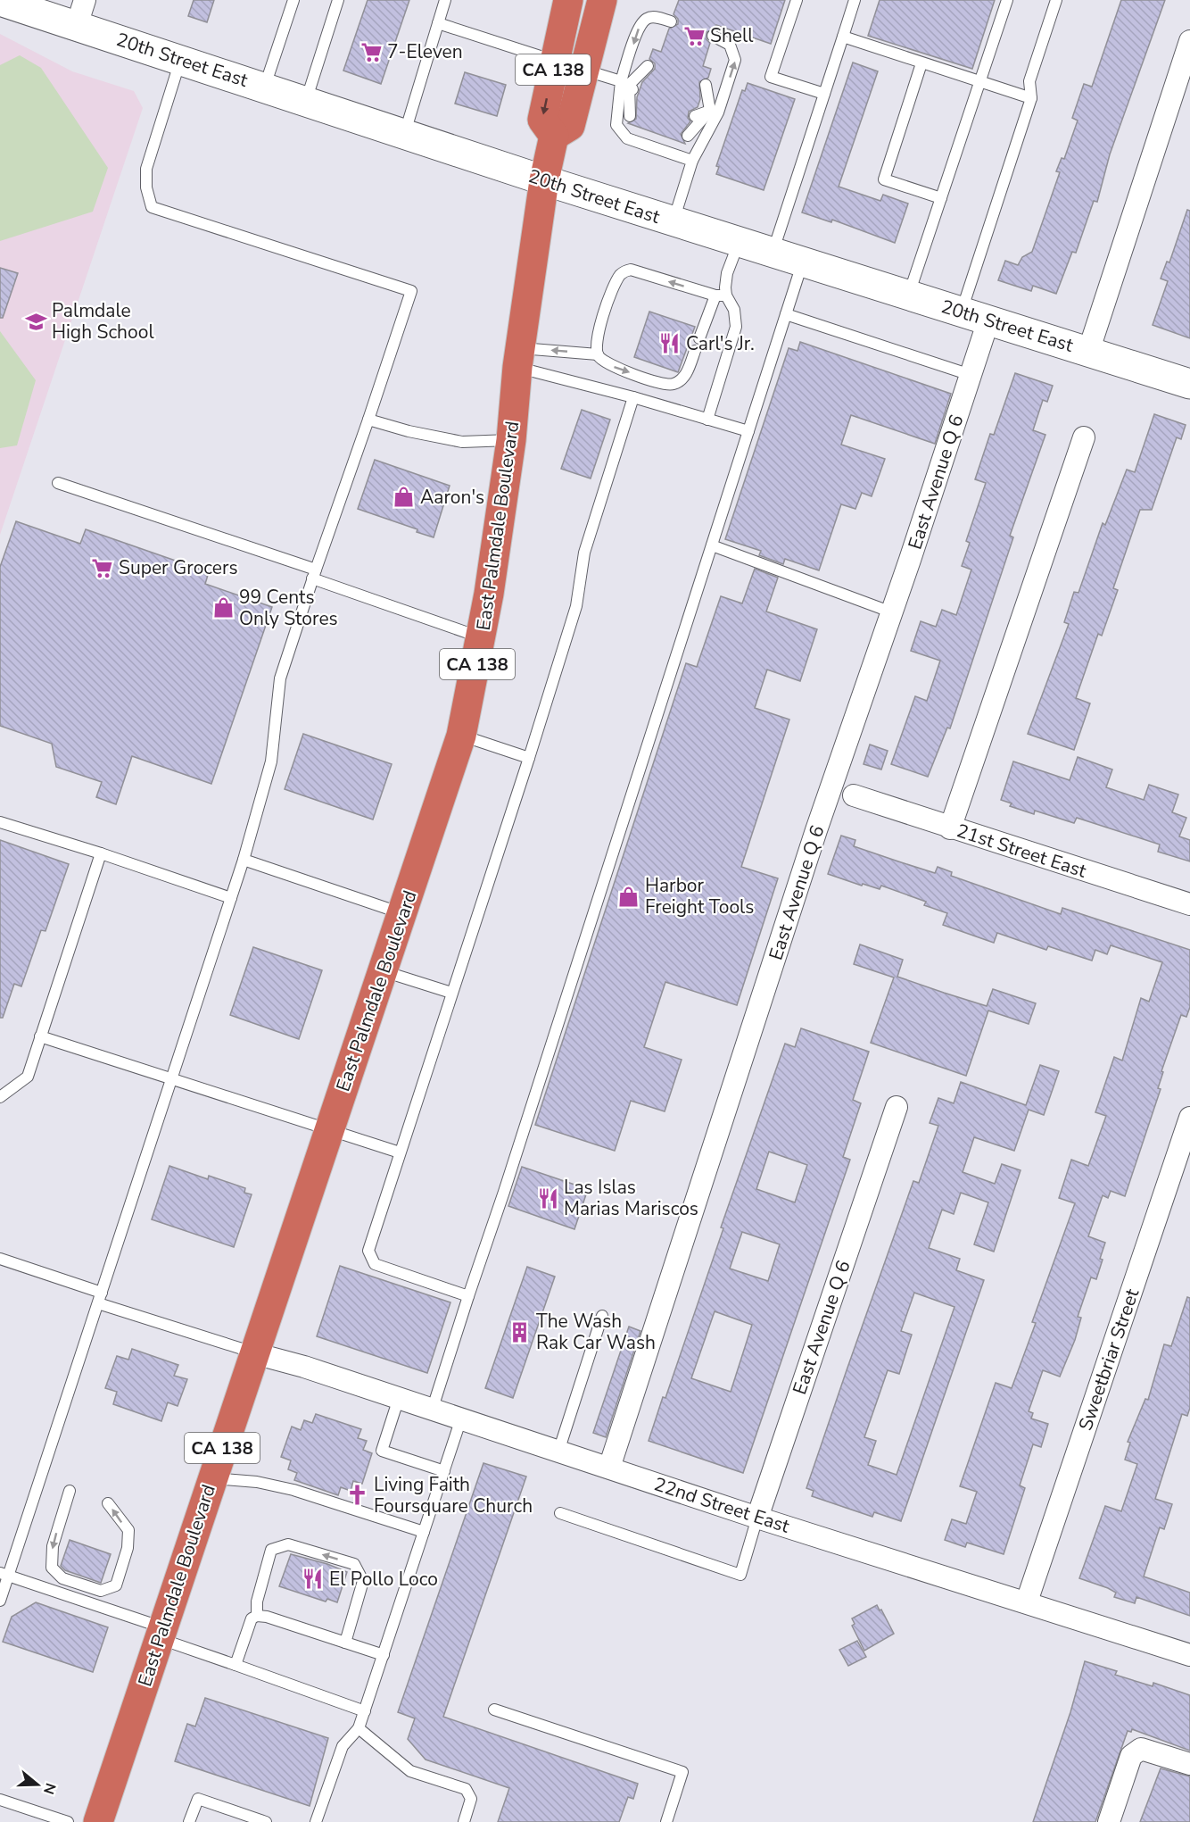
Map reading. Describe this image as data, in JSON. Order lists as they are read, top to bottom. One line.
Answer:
{"streets":{"highway":["CA 138","East Palmdale Boulevard"],"street":["20th Street East","East Avenue Q 6","21st Street East","Sweetbriar Street","22nd Street East"]},"crossings":[["20th Street East","East Avenue Q 6"],["20th Street East","East Palmdale Boulevard"],["CA 138","East Palmdale Boulevard"],["East Avenue Q 6","22nd Street East"],["East Palmdale Boulevard","22nd Street East"],["Sweetbriar Street","22nd Street East"]],"places":{"supermarket":["Shell","7-Eleven","Super Grocers"],"school or university":["Palmdale High School"],"restaurant":["Carl's Jr.","Las Islas Marias Mariscos","El Pollo Loco"],"shop":["Aaron's","99 Cents Only Stores","Harbor Freight Tools"],"building":["The Wash Rak Car Wash"],"church":["Living Faith Foursquare Church"]},"north":"right"}
